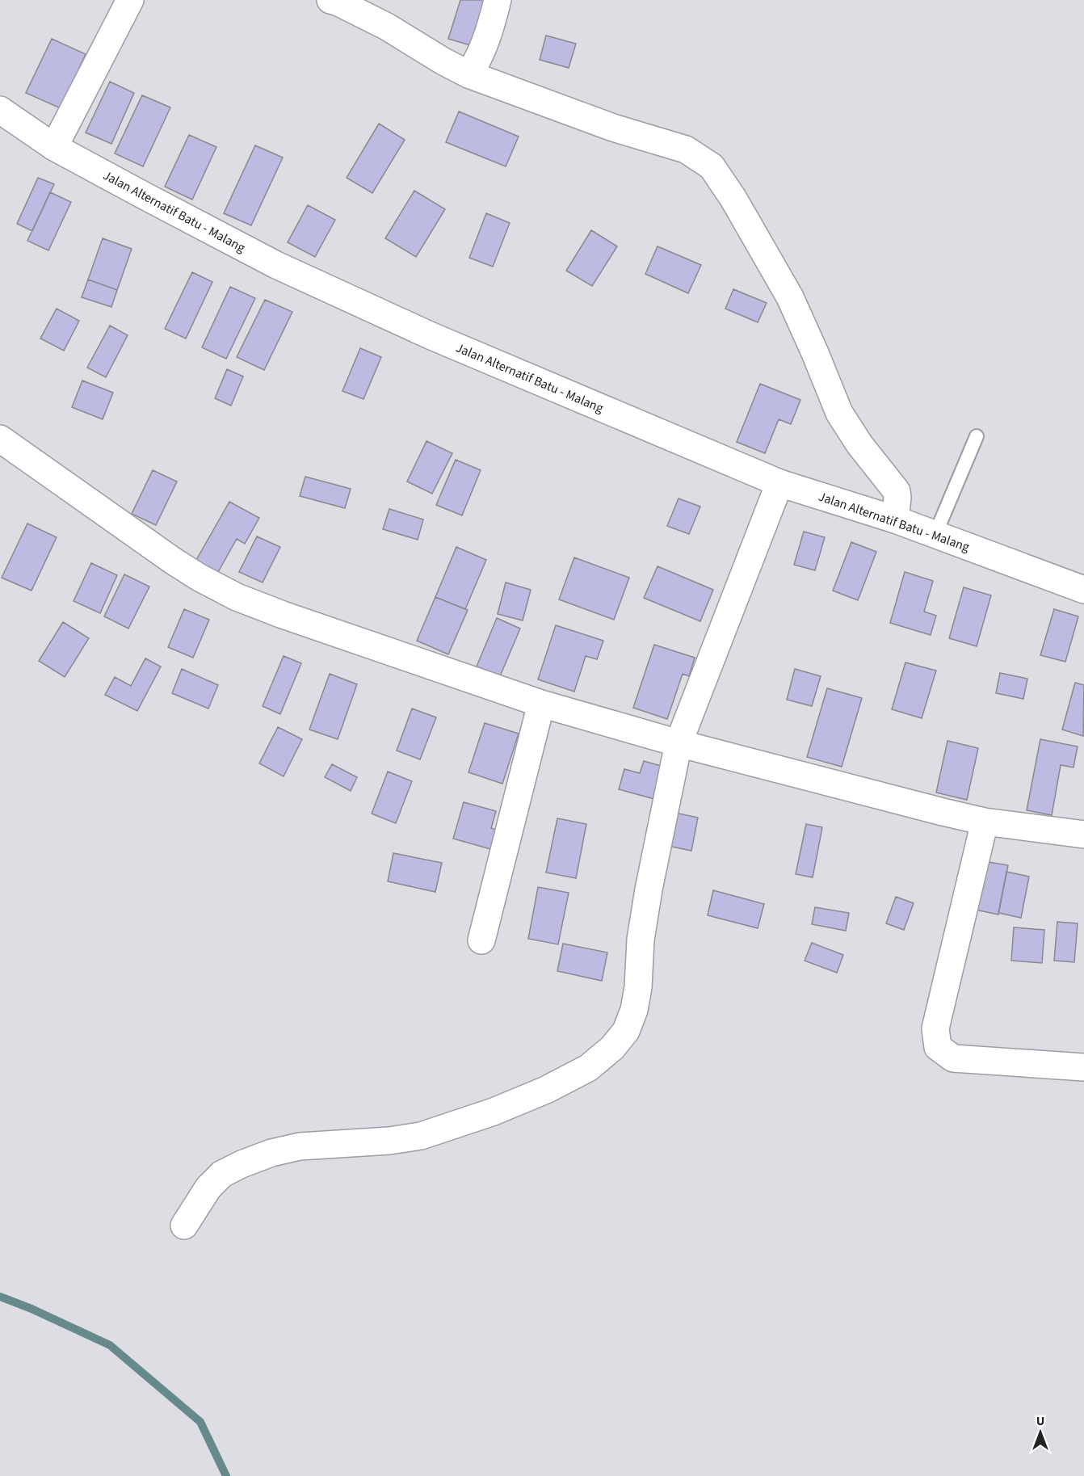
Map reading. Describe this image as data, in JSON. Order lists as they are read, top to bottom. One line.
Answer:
{"streets":{"street":["Jalan Alternatif Batu - Malang"]},"north":"top"}
